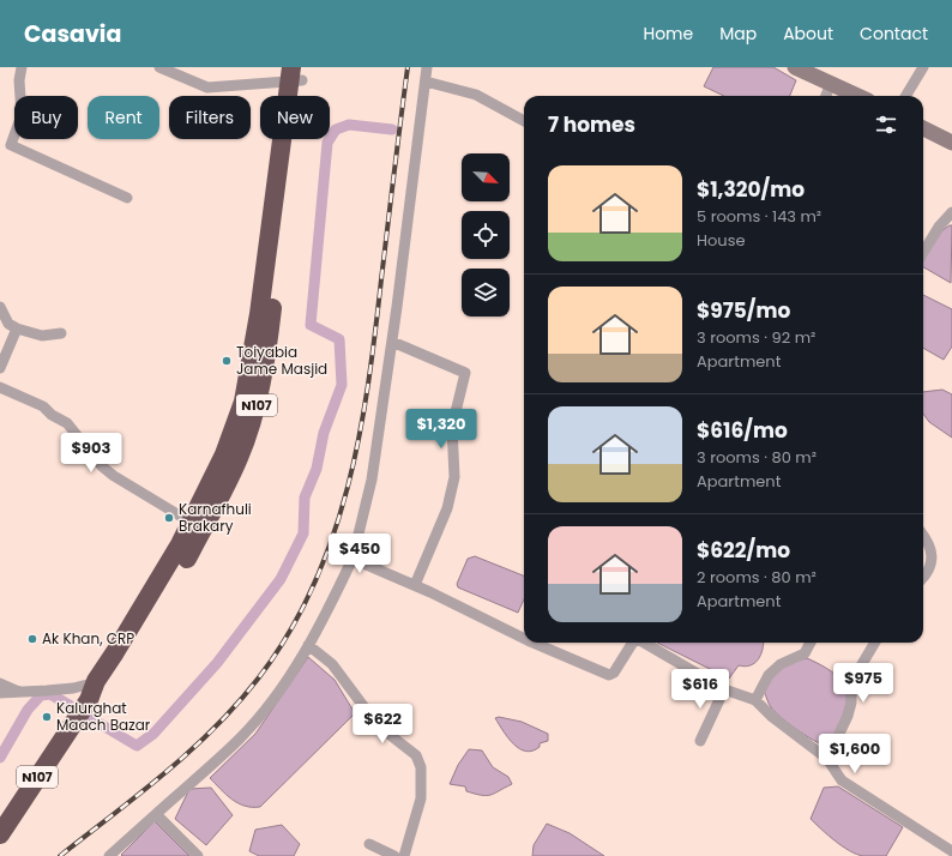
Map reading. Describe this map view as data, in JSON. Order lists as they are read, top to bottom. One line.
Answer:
{"streets":{"highway":["N107"]},"places":["Toiyabia Jame Masjid","Karnafhuli Brakary","Ak Khan, CRP","Kalurghat Maach Bazar"],"north":"bottom right","page":{"header":"Casavia","nav":["Home","Map","About","Contact"],"chip":["Buy","Rent","Filters","New"],"heading":"7 homes","list":[{"name":"$1,320/mo","note":"5 rooms · 143 m² · House"},{"name":"$975/mo","note":"3 rooms · 92 m² · Apartment"},{"name":"$616/mo","note":"3 rooms · 80 m² · Apartment"},{"name":"$622/mo","note":"2 rooms · 80 m² · Apartment"}],"price":["$1,320","$903","$450","$975","$616","$622","$1,600"]}}
